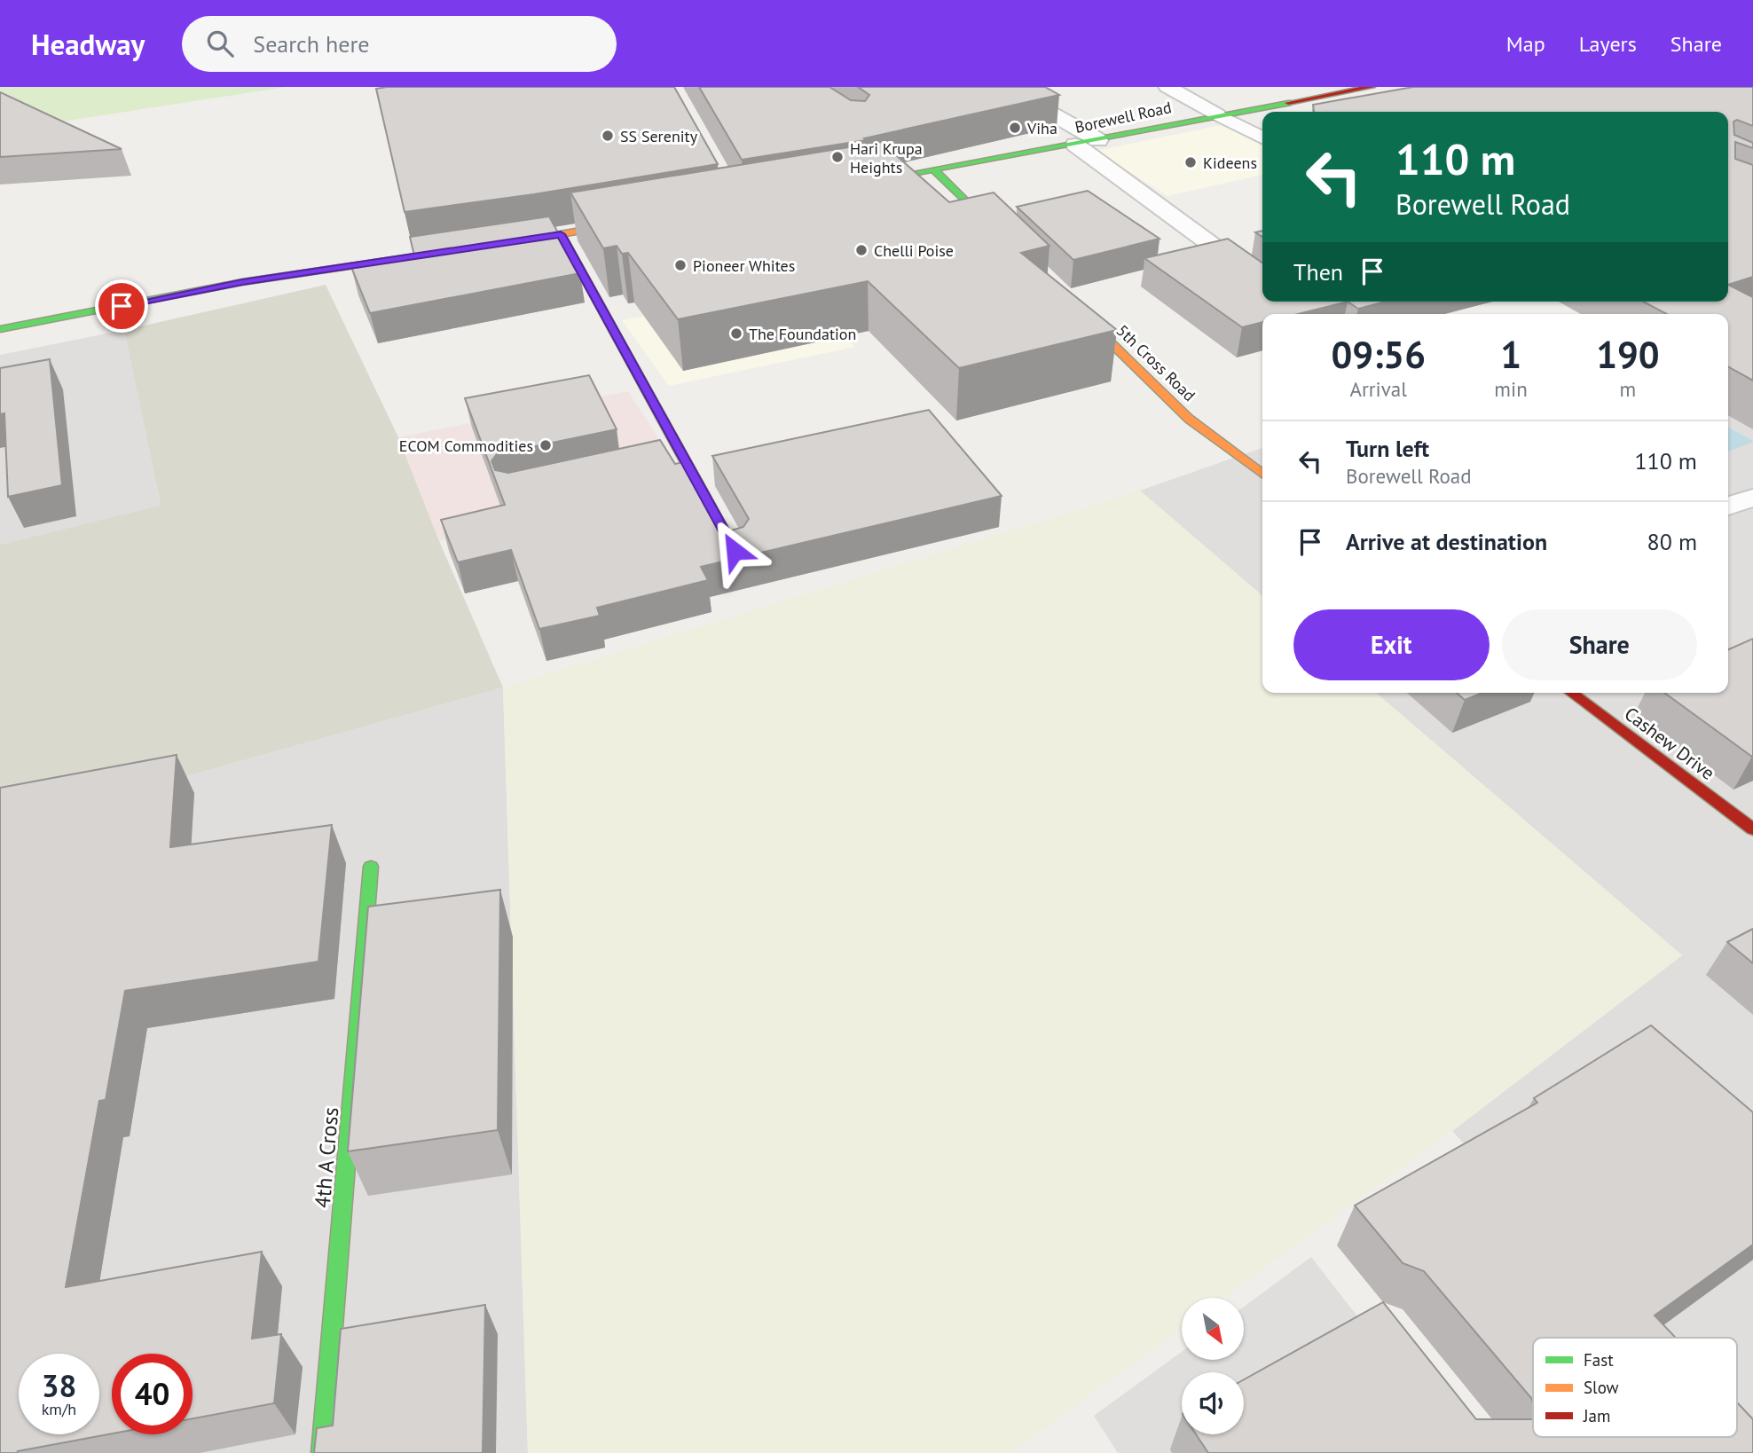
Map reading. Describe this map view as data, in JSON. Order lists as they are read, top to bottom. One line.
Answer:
{"streets":{"street":["Borewell Road","5th Cross Road","Cashew Drive","4th A Cross"]},"places":["Viha","SS Serenity","Hari Krupa Heights","Kideens","Chelli Poise","Pioneer Whites","The Foundation","ECOM Commodities"],"legend":["Fast","Slow","Jam"],"north":"bottom right","page":{"header":"Headway","search":"Search here","nav":["Map","Layers","Share"],"turn":["110 m","Borewell Road"],"then":"Then","eta":["09:56","Arrival","1","min","190","m"],"list":[{"name":"Turn left","note":"Borewell Road","value":"110 m"},{"name":"Arrive at destination","value":"80 m"}],"buttons":["Exit","Share"],"speed":"38 km/h","limit":"40"}}
